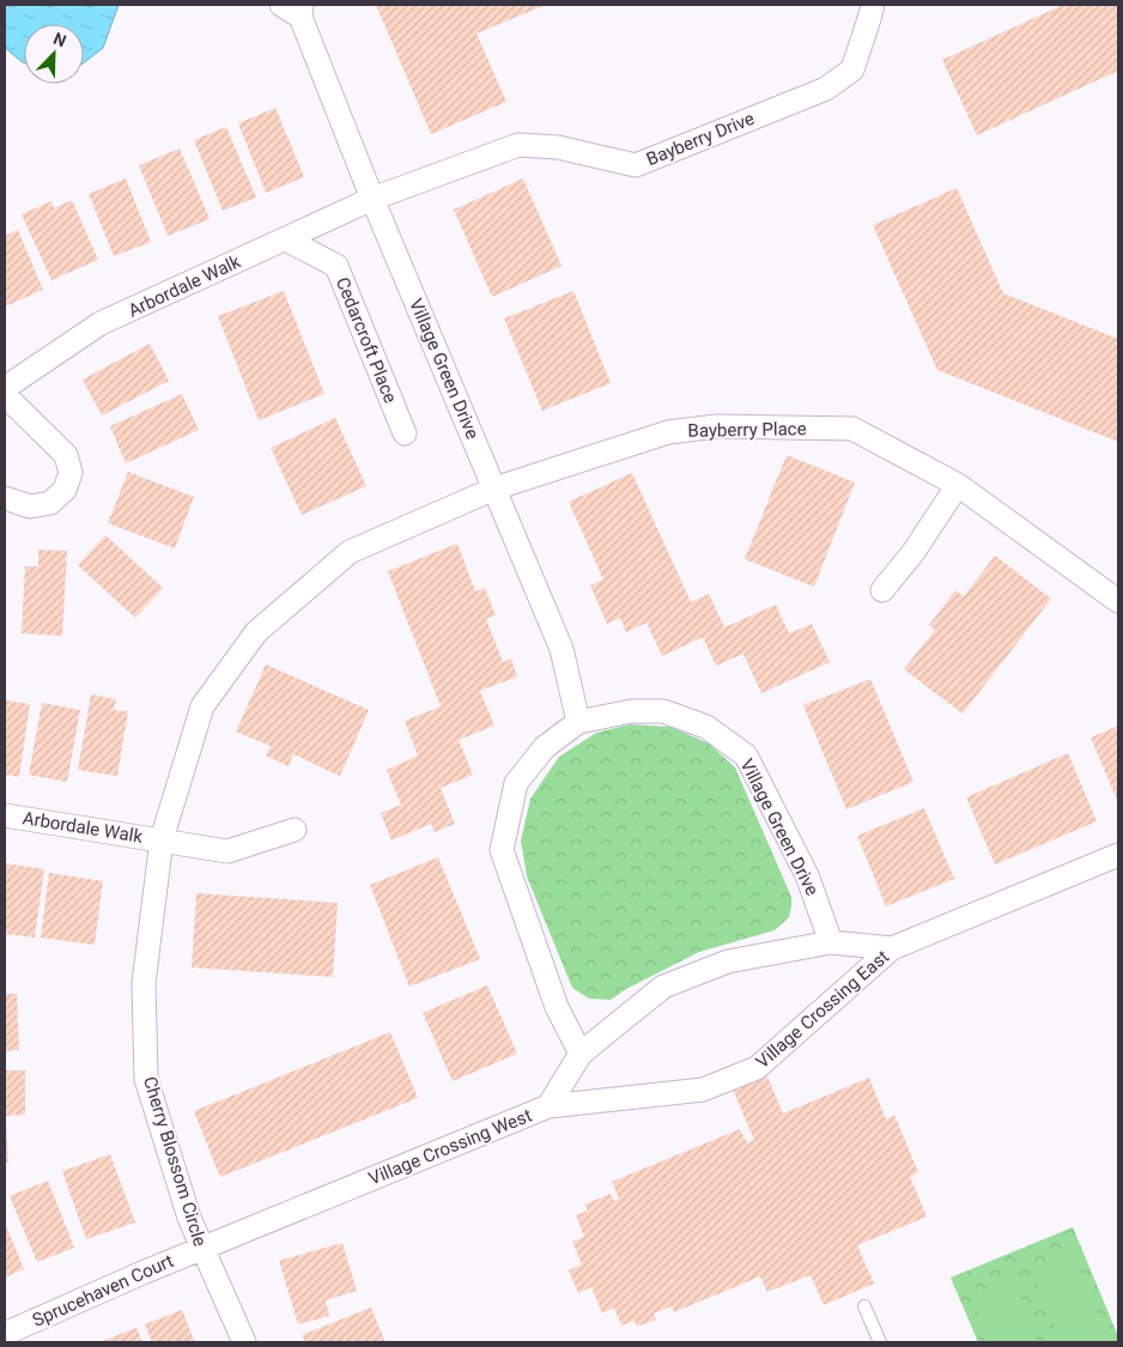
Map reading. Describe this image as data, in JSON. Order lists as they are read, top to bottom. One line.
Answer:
{"streets":{"street":["Bayberry Drive","Arbordale Walk","Cedarcroft Place","Village Green Drive","Bayberry Place","Village Crossing East","Village Crossing West","Cherry Blossom Circle","Sprucehaven Court"]},"crossings":[["Bayberry Drive","Arbordale Walk"],["Bayberry Drive","Village Green Drive"],["Arbordale Walk","Cedarcroft Place"],["Arbordale Walk","Village Green Drive"],["Arbordale Walk","Cherry Blossom Circle"],["Village Green Drive","Bayberry Place"],["Village Green Drive","Village Crossing West"],["Village Green Drive","Cherry Blossom Circle"],["Bayberry Place","Cherry Blossom Circle"],["Village Crossing East","Village Crossing West"],["Village Crossing West","Cherry Blossom Circle"],["Village Crossing West","Sprucehaven Court"],["Cherry Blossom Circle","Sprucehaven Court"]],"north":"top right"}
